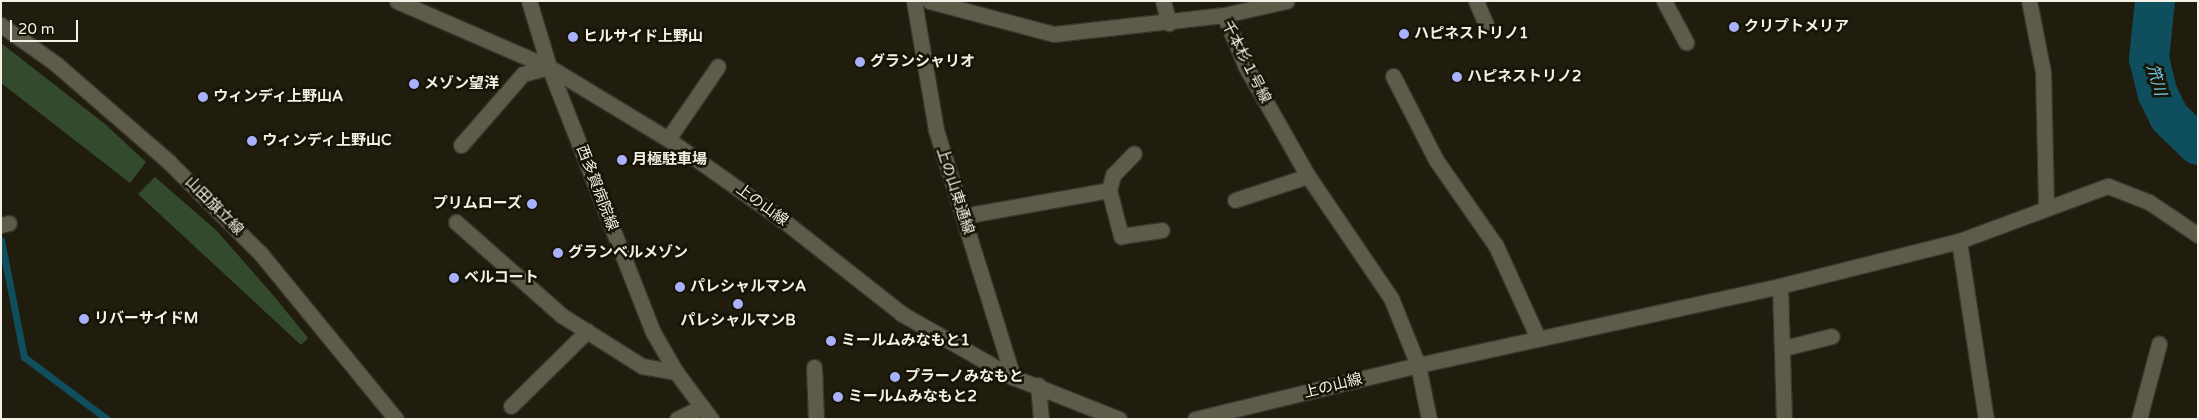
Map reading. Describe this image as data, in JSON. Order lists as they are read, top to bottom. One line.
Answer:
{"streets":{"street":["千本杉１号線","西多賀病院線","上の山東通線","上の山線","山田旗立線"]},"crossings":[["千本杉１号線","上の山線"],["西多賀病院線","上の山線"],["上の山東通線","上の山線"]],"water":["笊川"],"places":["クリプトメリア","ハピネストリノ1","ヒルサイド上野山","グランシャリオ","ハピネストリノ2","メゾン望洋","ウィンディ上野山A","ウィンディ上野山C","月極駐車場","プリムローズ","グランベルメゾン","ベルコート","パレシャルマンA","パレシャルマンB","リバーサイドM","ミールムみなもと1","プラーノみなもと","ミールムみなもと2"],"scale_bar":"20 m"}
